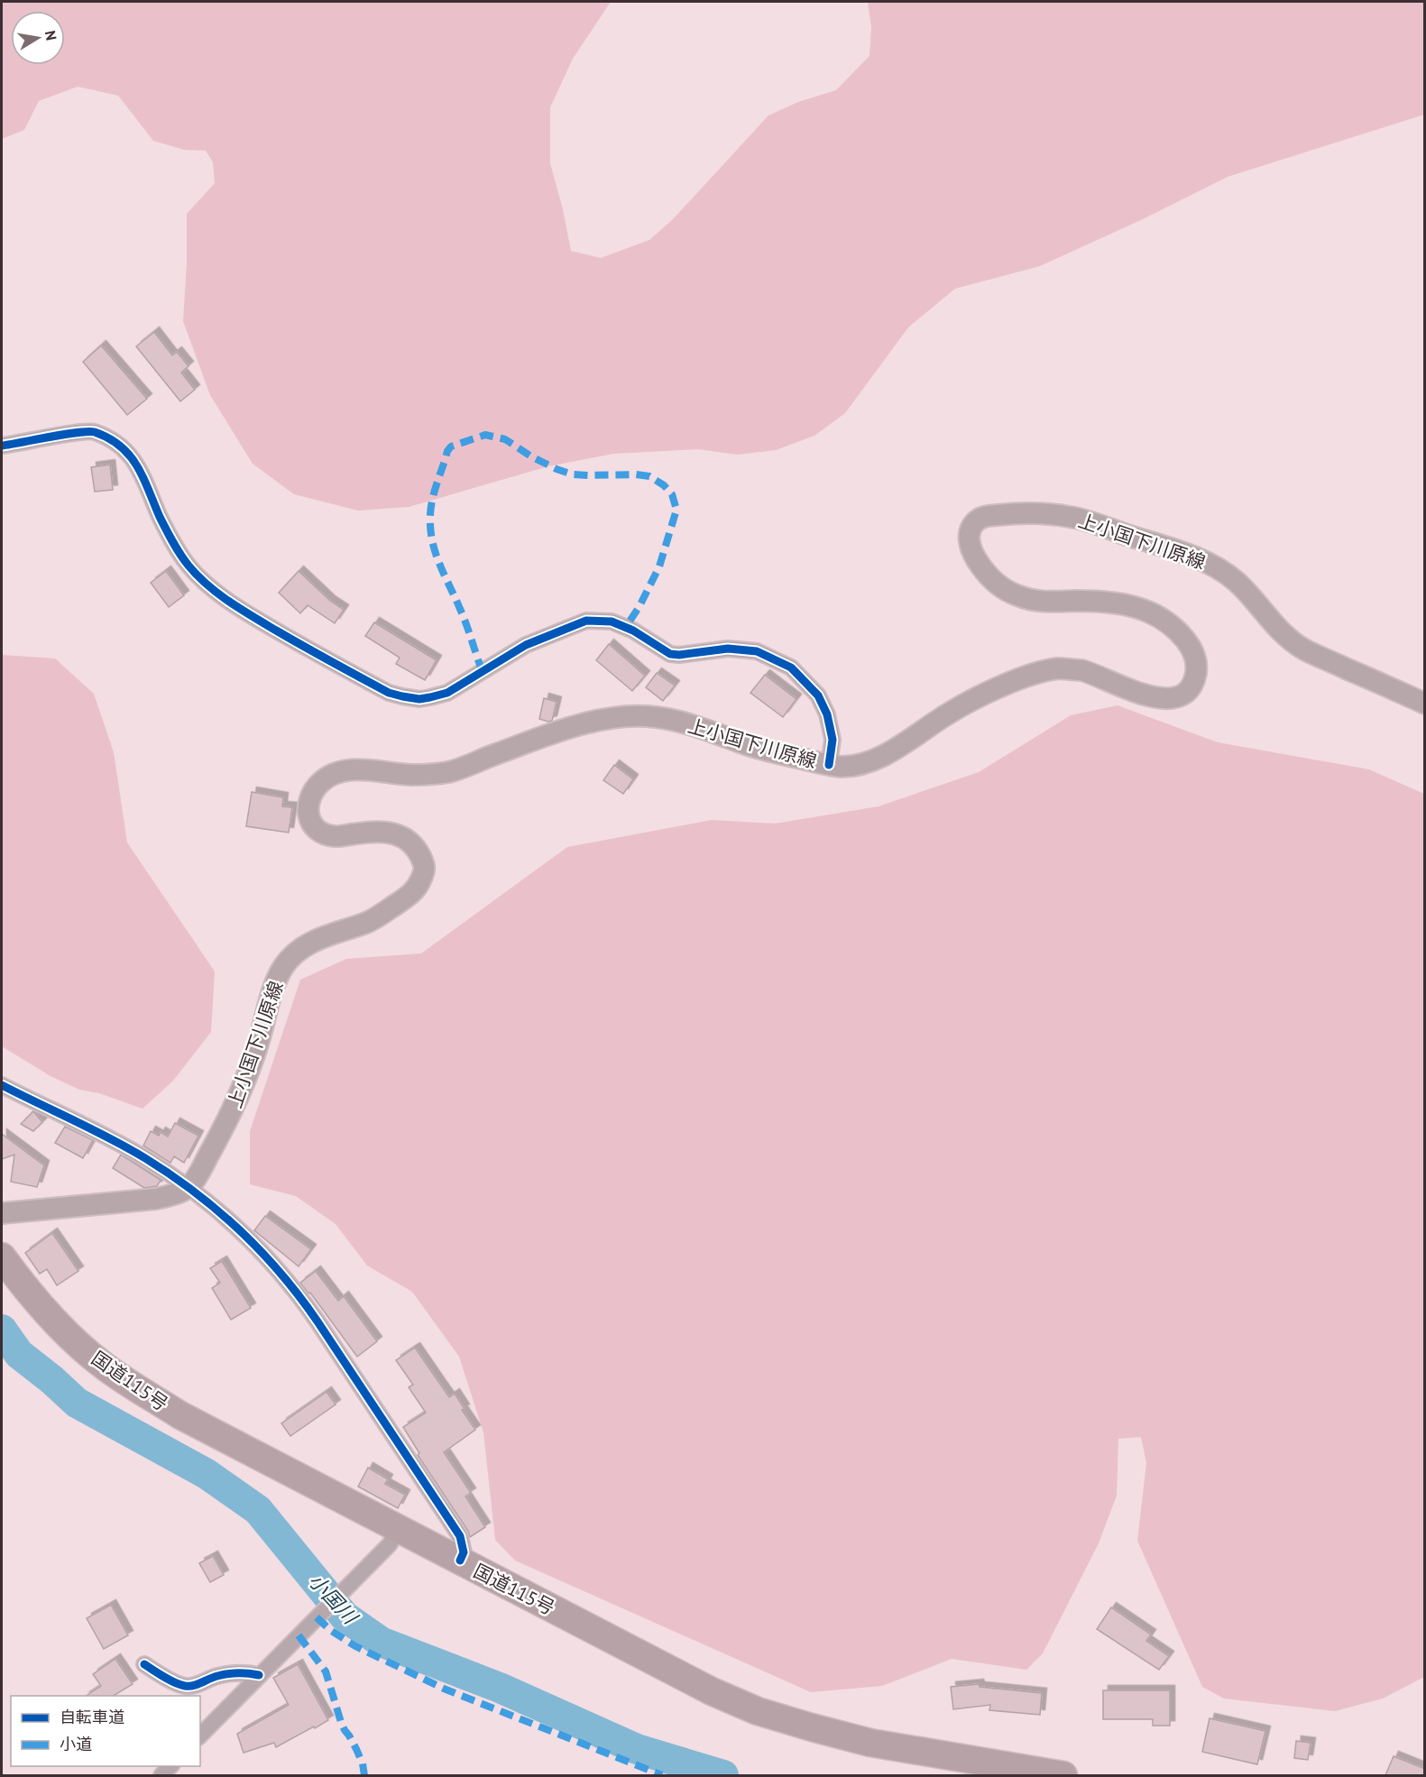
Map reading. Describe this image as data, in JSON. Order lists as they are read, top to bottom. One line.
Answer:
{"streets":{"highway":["国道115号"],"main road":["上小国下川原線"]},"water":["小国川"],"legend":["自転車道","小道"],"north":"right"}
